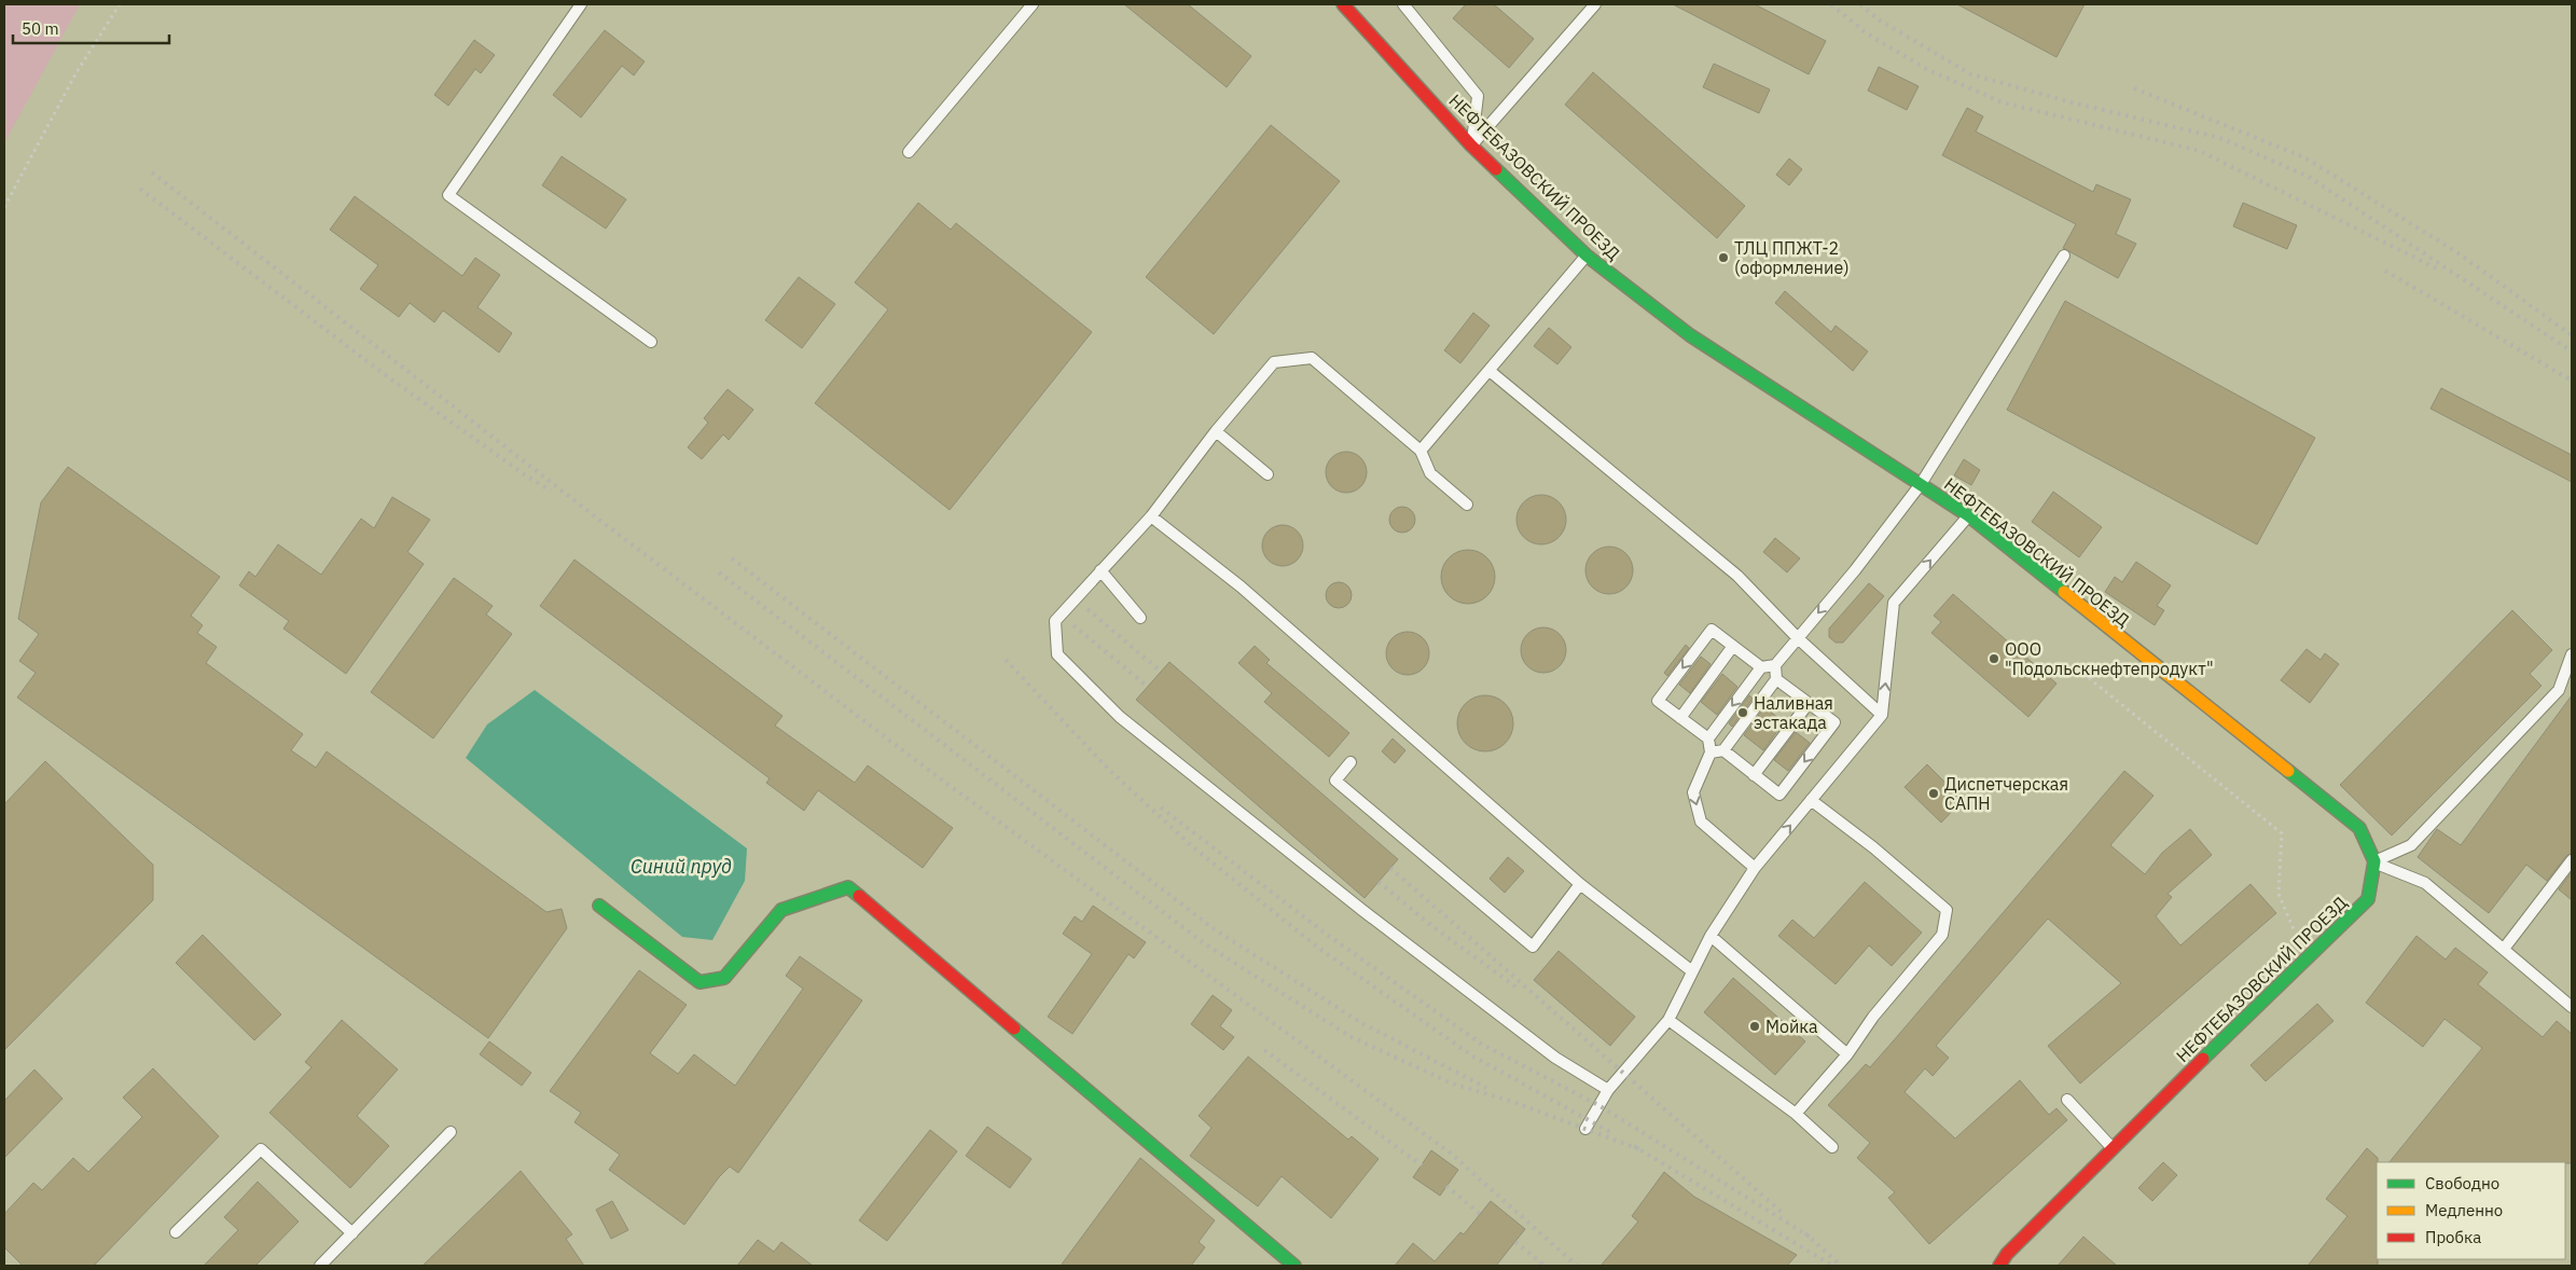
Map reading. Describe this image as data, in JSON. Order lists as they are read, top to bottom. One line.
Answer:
{"streets":{"street":["НЕФТЕБАЗОВСКИЙ ПРОЕЗД"]},"water":["Синий пруд"],"places":["ТЛЦ ППЖТ-2 (оформление)","ООО \"Подольскнефтепродукт\"","Наливная эстакада","Диспетчерская САПН","Мойка"],"legend":["Свободно","Медленно","Пробка"],"scale_bar":"50 m"}
